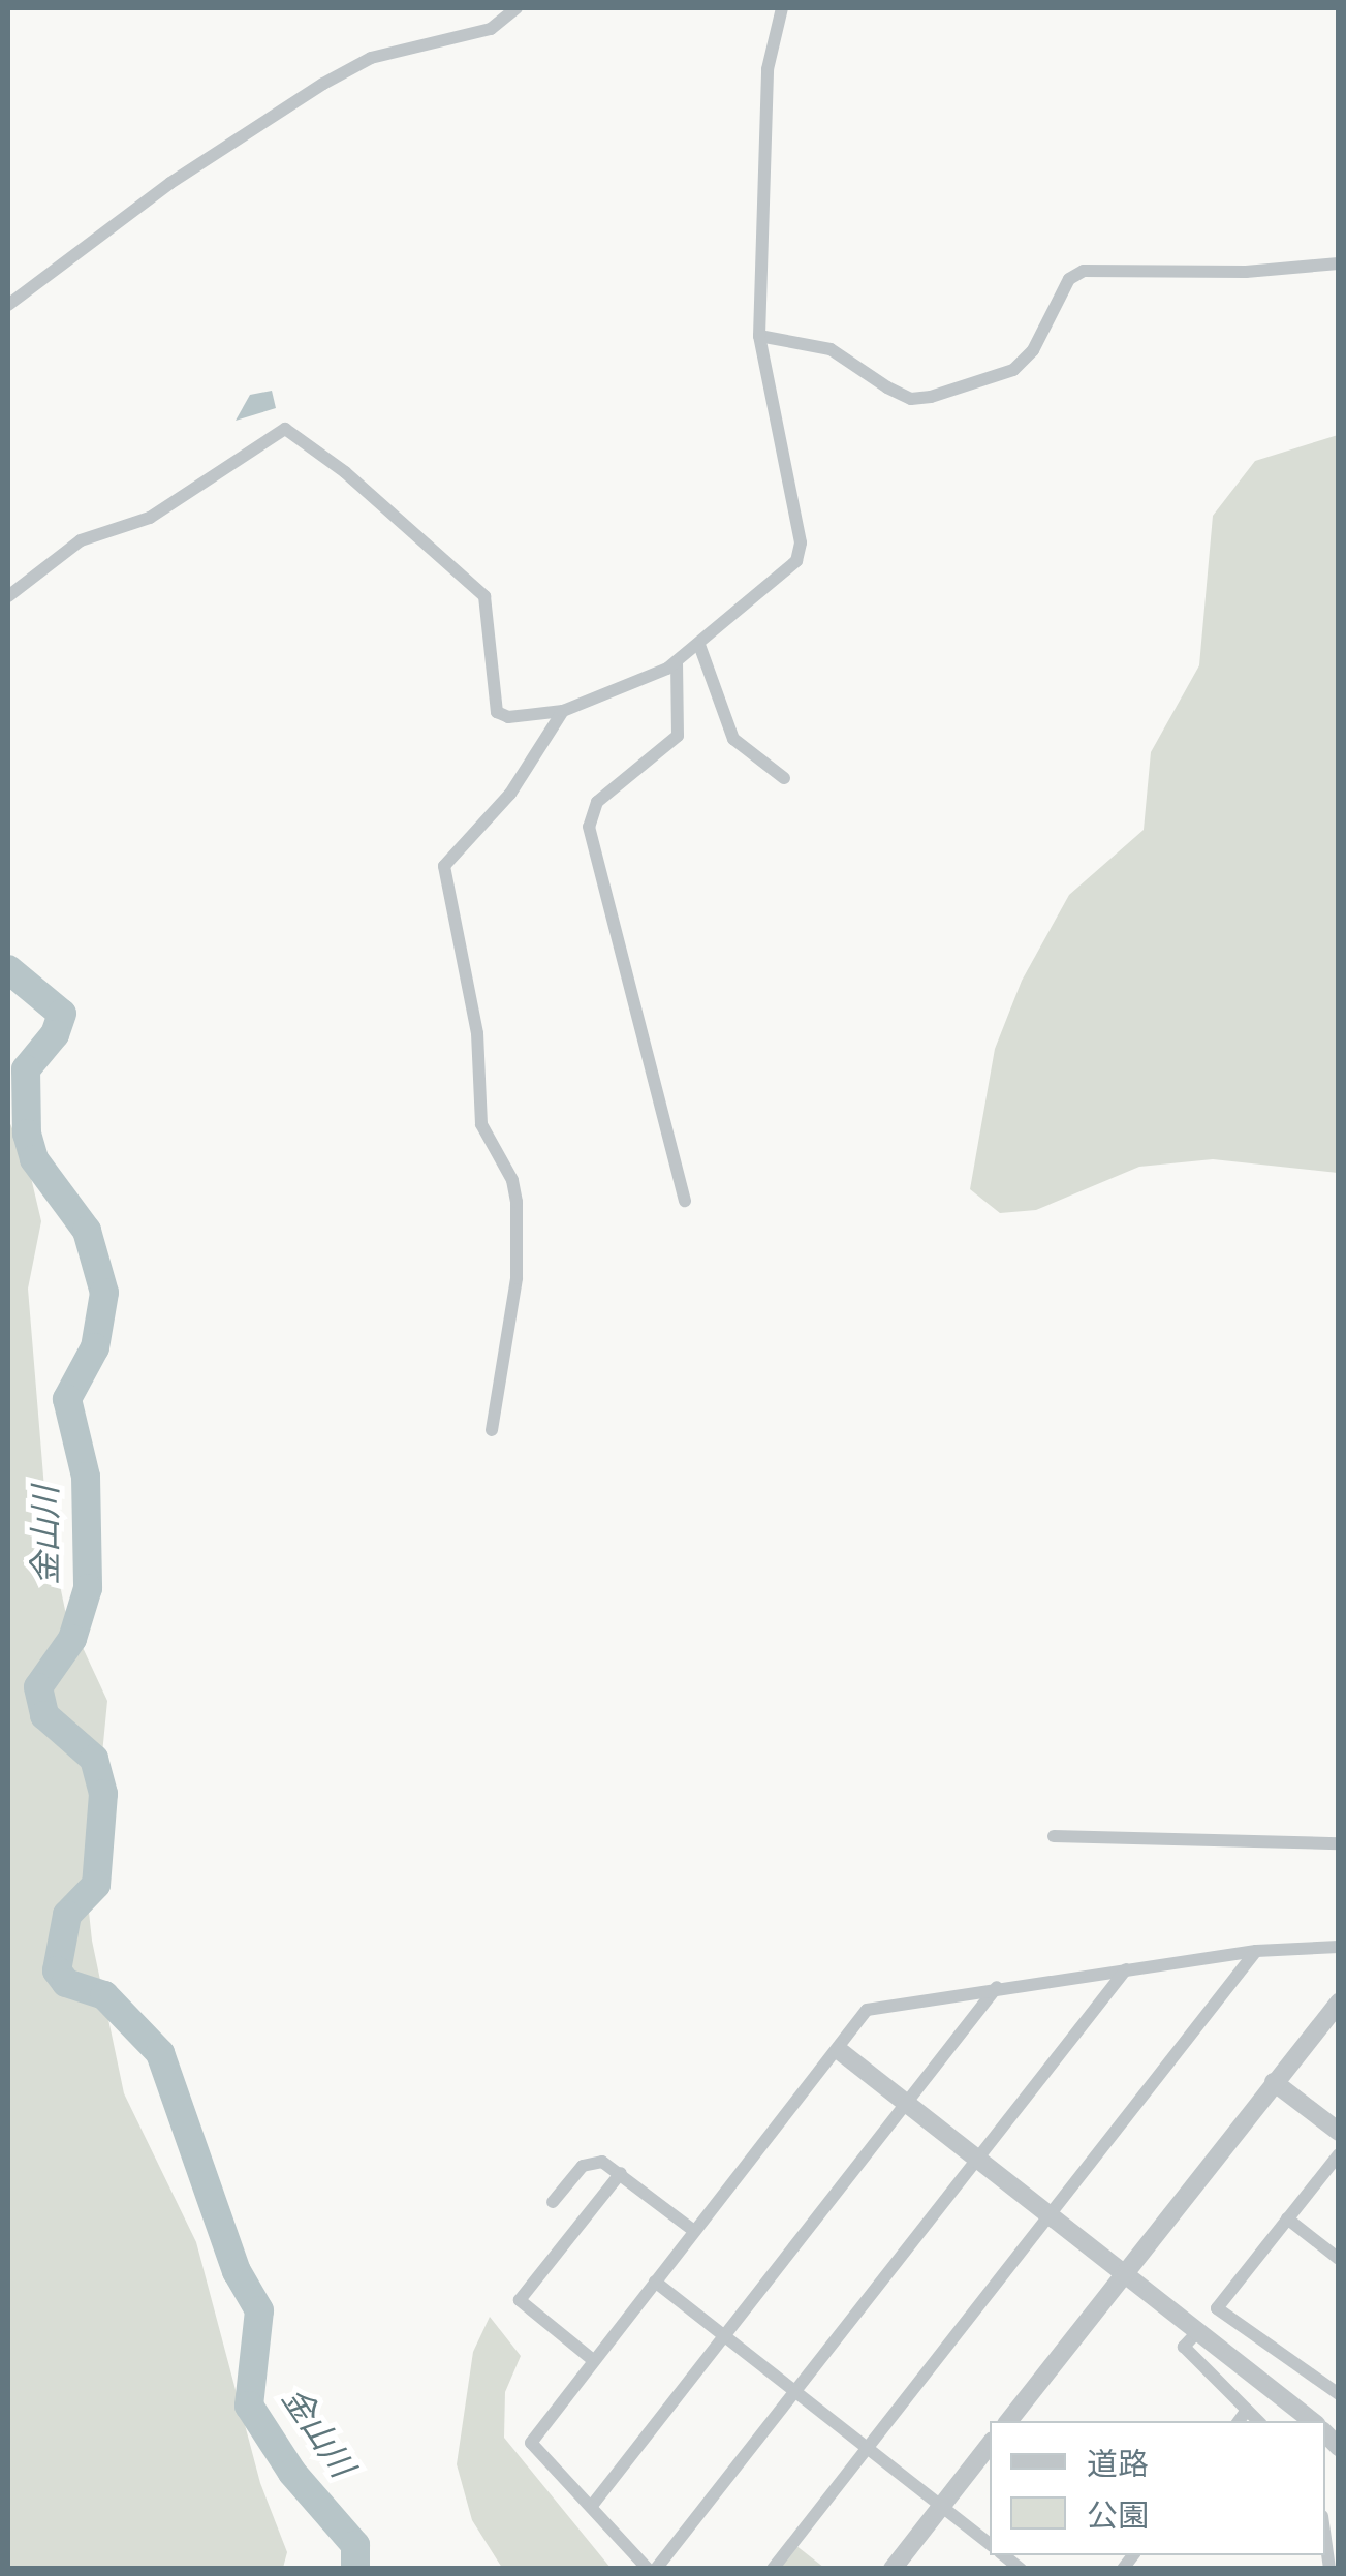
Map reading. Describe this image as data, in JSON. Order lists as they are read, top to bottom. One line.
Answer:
{"water":["金山川"],"legend":["道路","公園"]}
